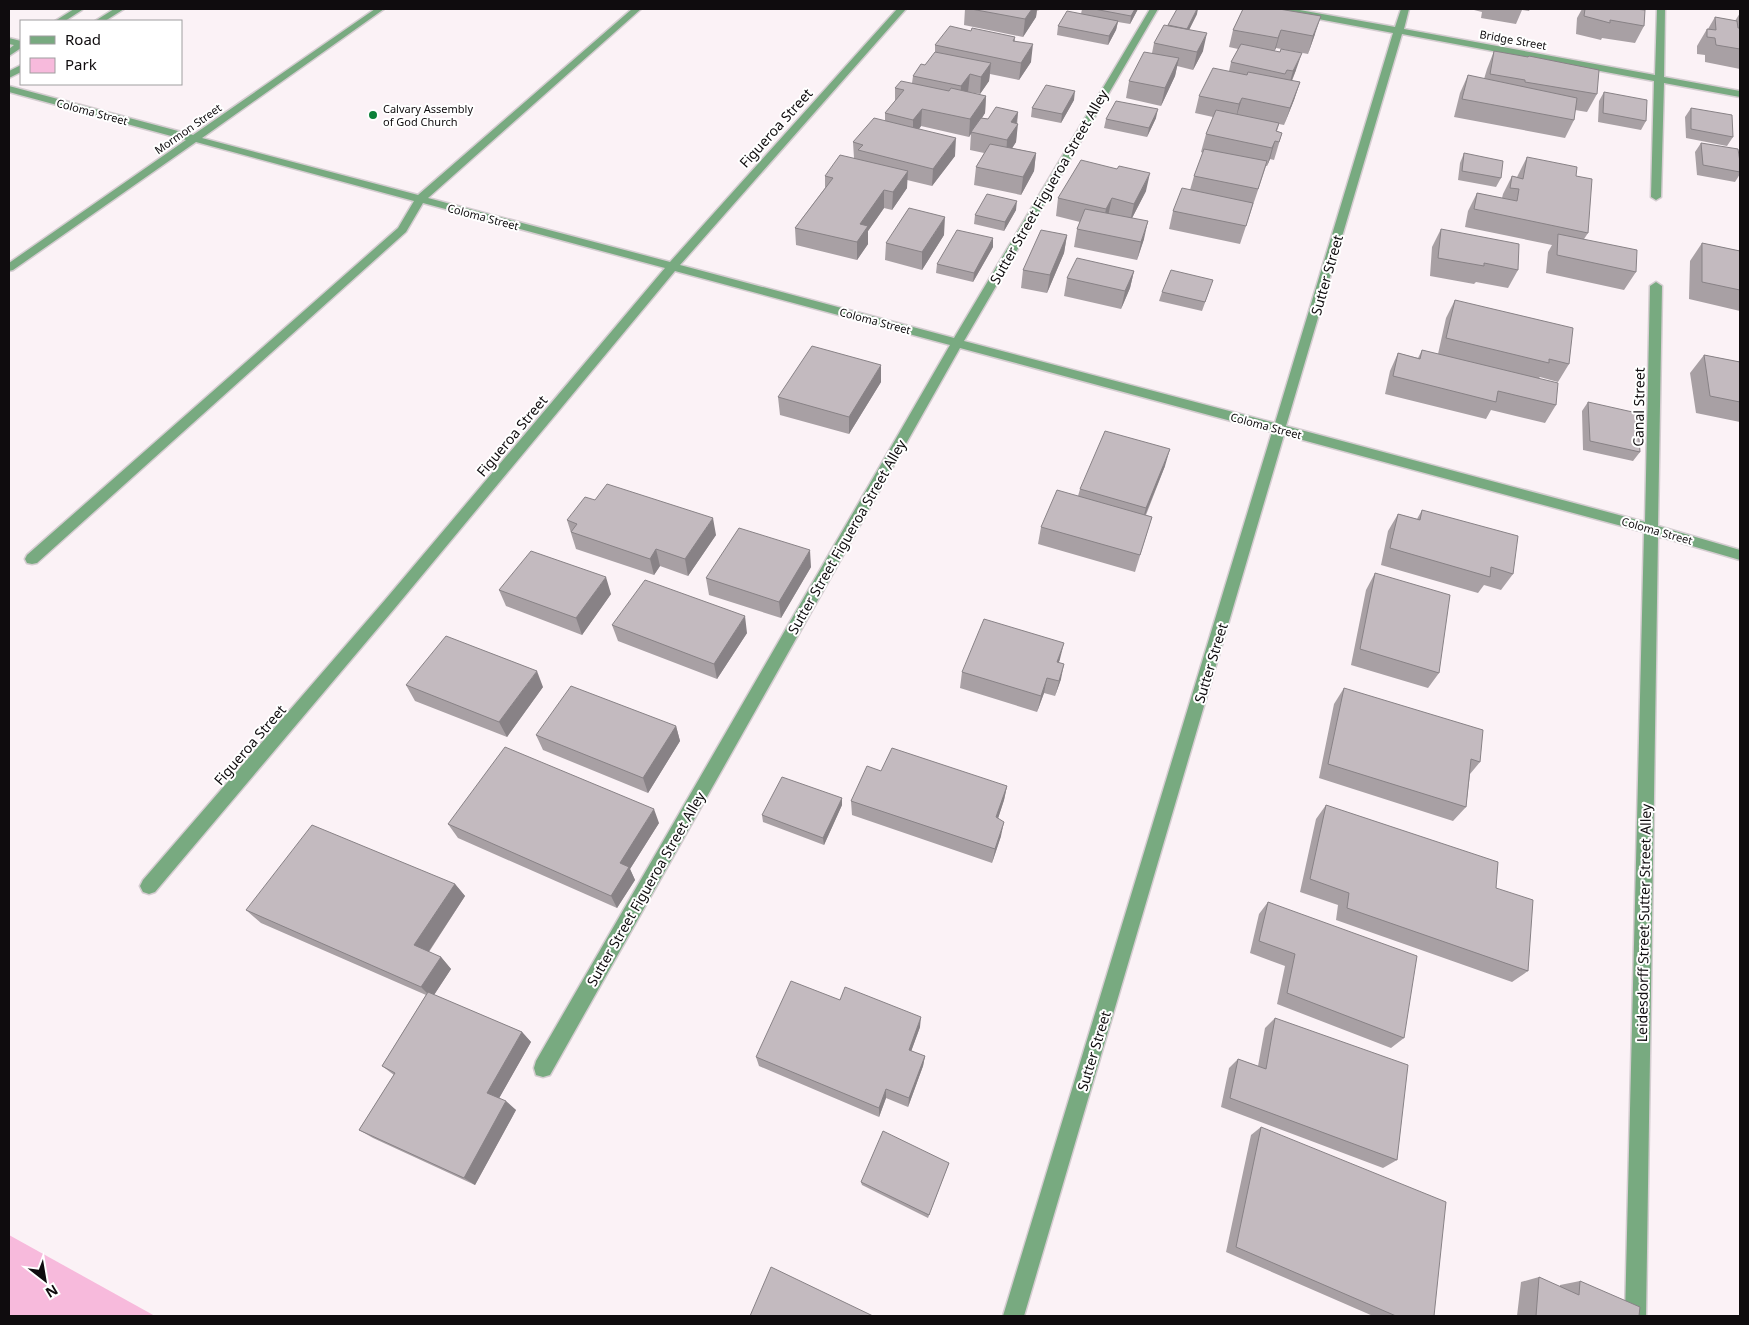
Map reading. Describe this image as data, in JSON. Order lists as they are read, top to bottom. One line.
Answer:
{"streets":{"street":["Bridge Street","Coloma Street","Figueroa Street","Mormon Street","Sutter Street Figueroa Street Alley","Sutter Street","Canal Street","Leidesdorff Street Sutter Street Alley"]},"crossings":[["Bridge Street","Sutter Street"],["Coloma Street","Figueroa Street"],["Coloma Street","Mormon Street"],["Coloma Street","Sutter Street Figueroa Street Alley"],["Coloma Street","Sutter Street"],["Coloma Street","Canal Street"],["Coloma Street","Leidesdorff Street Sutter Street Alley"],["Canal Street","Leidesdorff Street Sutter Street Alley"]],"places":["Calvary Assembly of God Church"],"legend":["Road","Park"],"north":"bottom right"}
